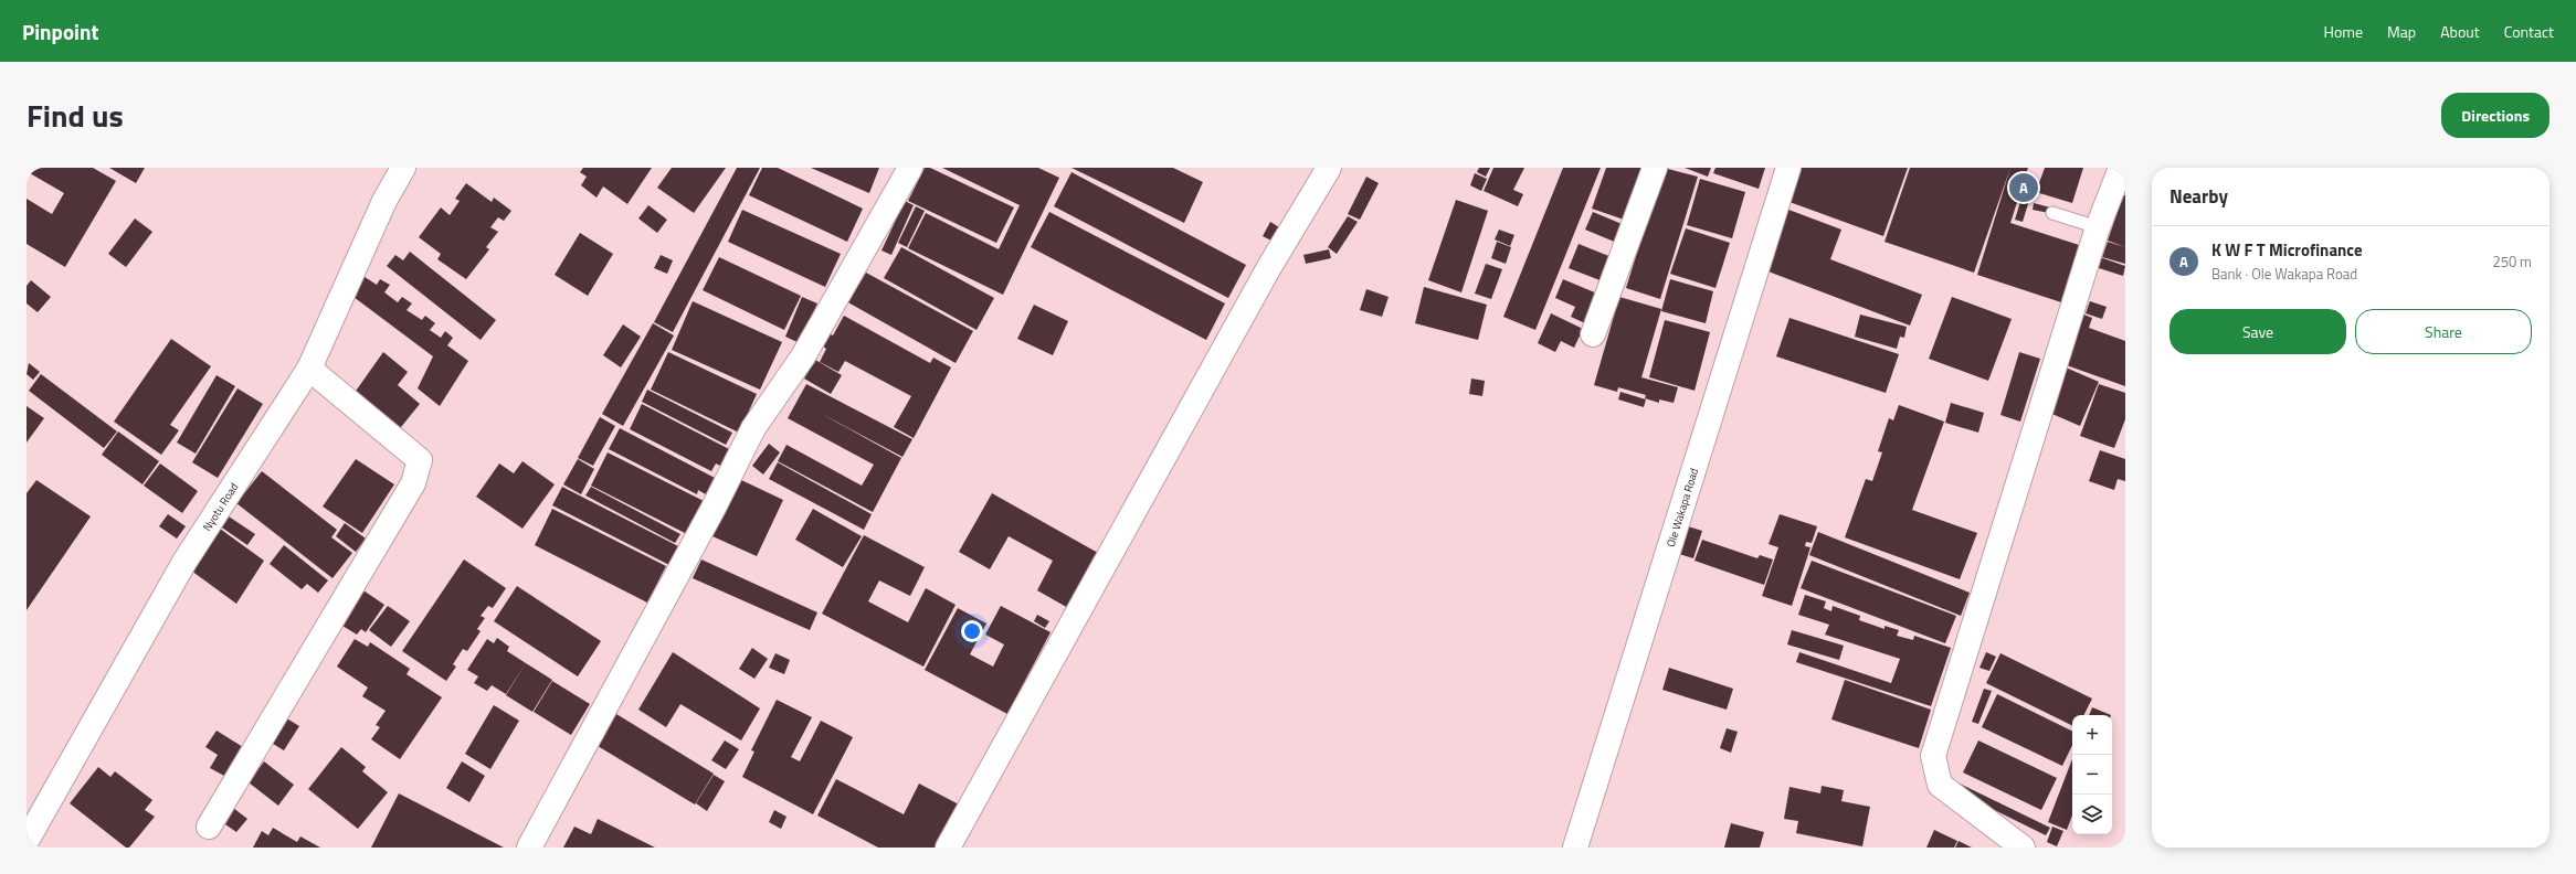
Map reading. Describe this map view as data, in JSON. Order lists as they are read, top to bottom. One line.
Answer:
{"streets":{"street":["Nyotu Road","Ole Wakapa Road"]},"page":{"header":"Pinpoint","nav":["Home","Map","About","Contact"],"title":"Find us","buttons":["Directions",["Save","Share"]],"heading":"Nearby","pins":"A","list":[{"mark":"A","name":"K W F T Microfinance","note":"Bank · Ole Wakapa Road","value":"250 m"}],"map_buttons":["+","−"]}}
